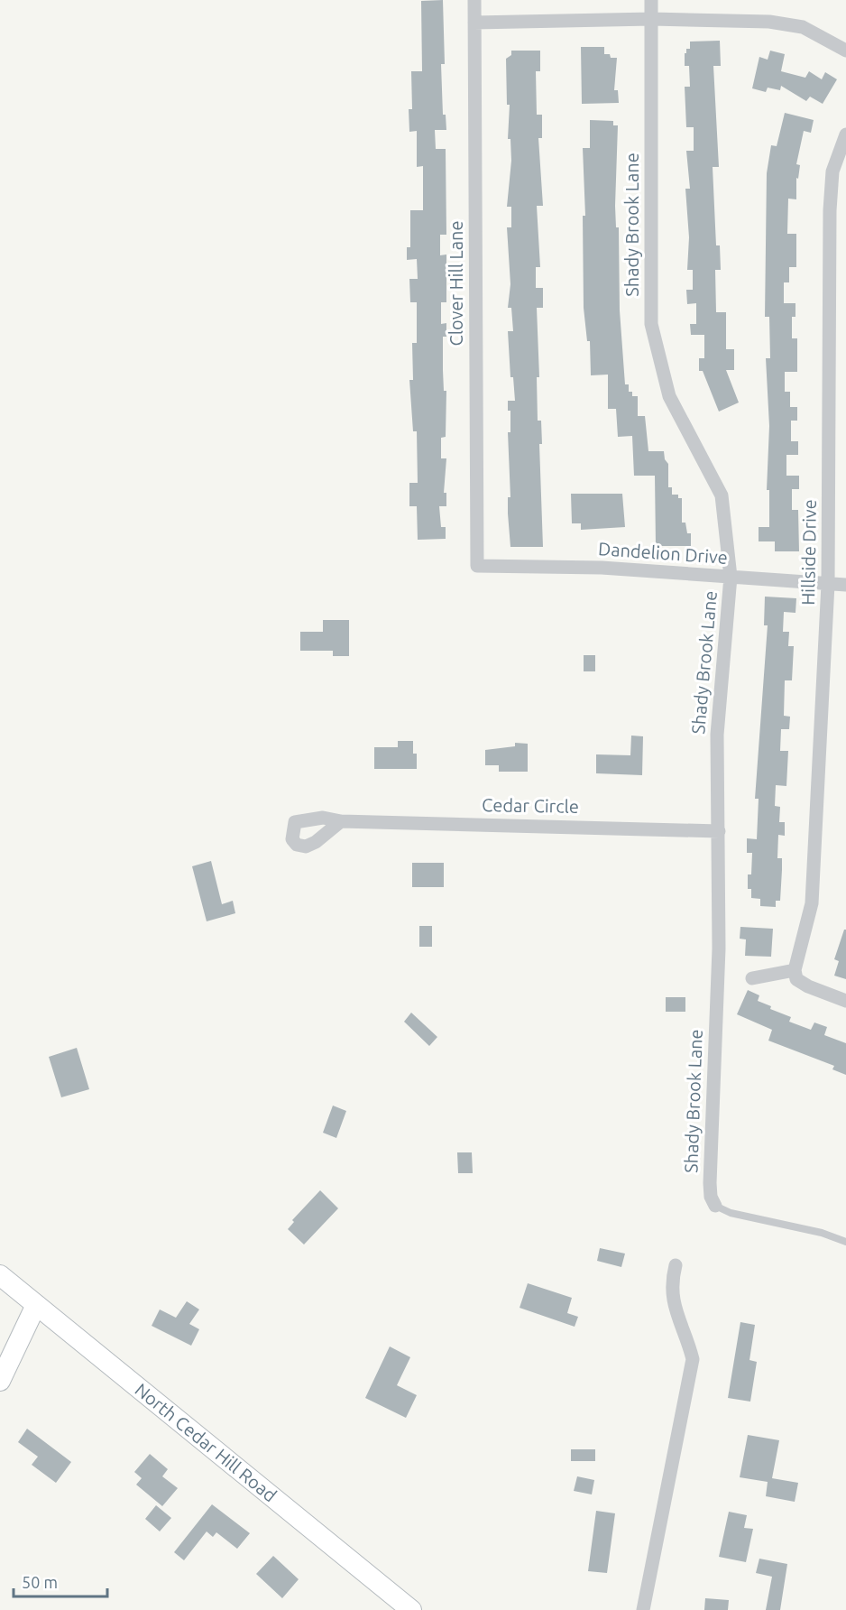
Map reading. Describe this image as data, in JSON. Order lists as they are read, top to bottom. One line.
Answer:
{"streets":{"street":["Shady Brook Lane","Clover Hill Lane","Hillside Drive","Dandelion Drive","Cedar Circle","North Cedar Hill Road"]},"crossings":[["Shady Brook Lane","Dandelion Drive"],["Shady Brook Lane","Cedar Circle"],["Clover Hill Lane","Dandelion Drive"],["Hillside Drive","Dandelion Drive"]],"scale_bar":"50 m"}
